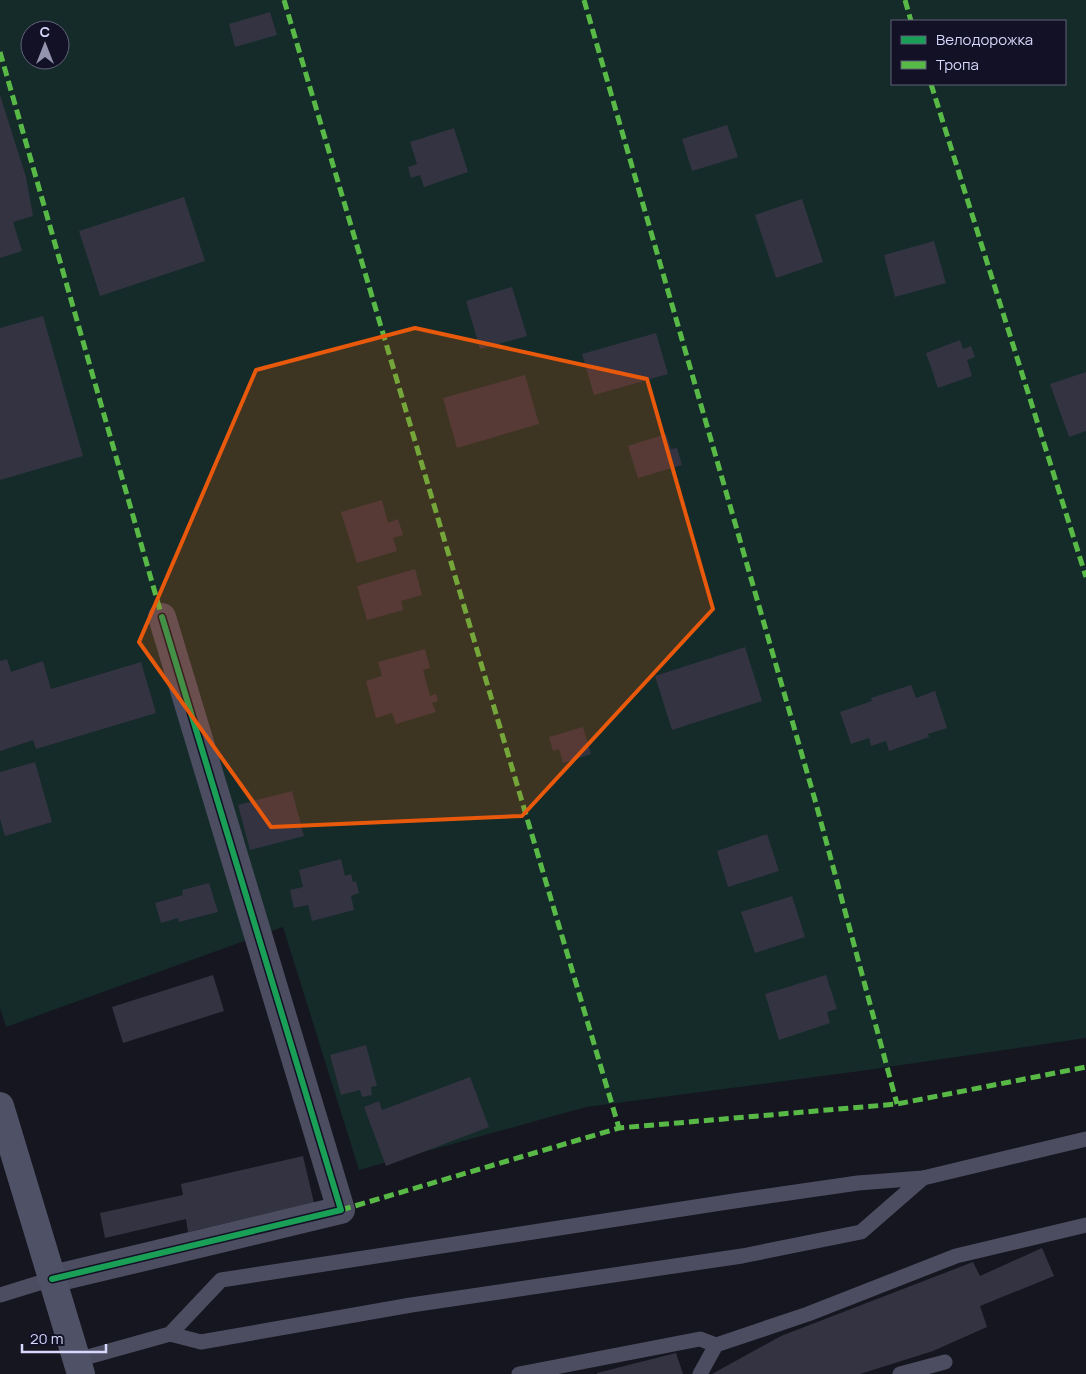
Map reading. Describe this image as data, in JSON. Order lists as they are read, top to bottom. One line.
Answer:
{"legend":["Велодорожка","Тропа"],"scale_bar":"20 m","north":"top"}
